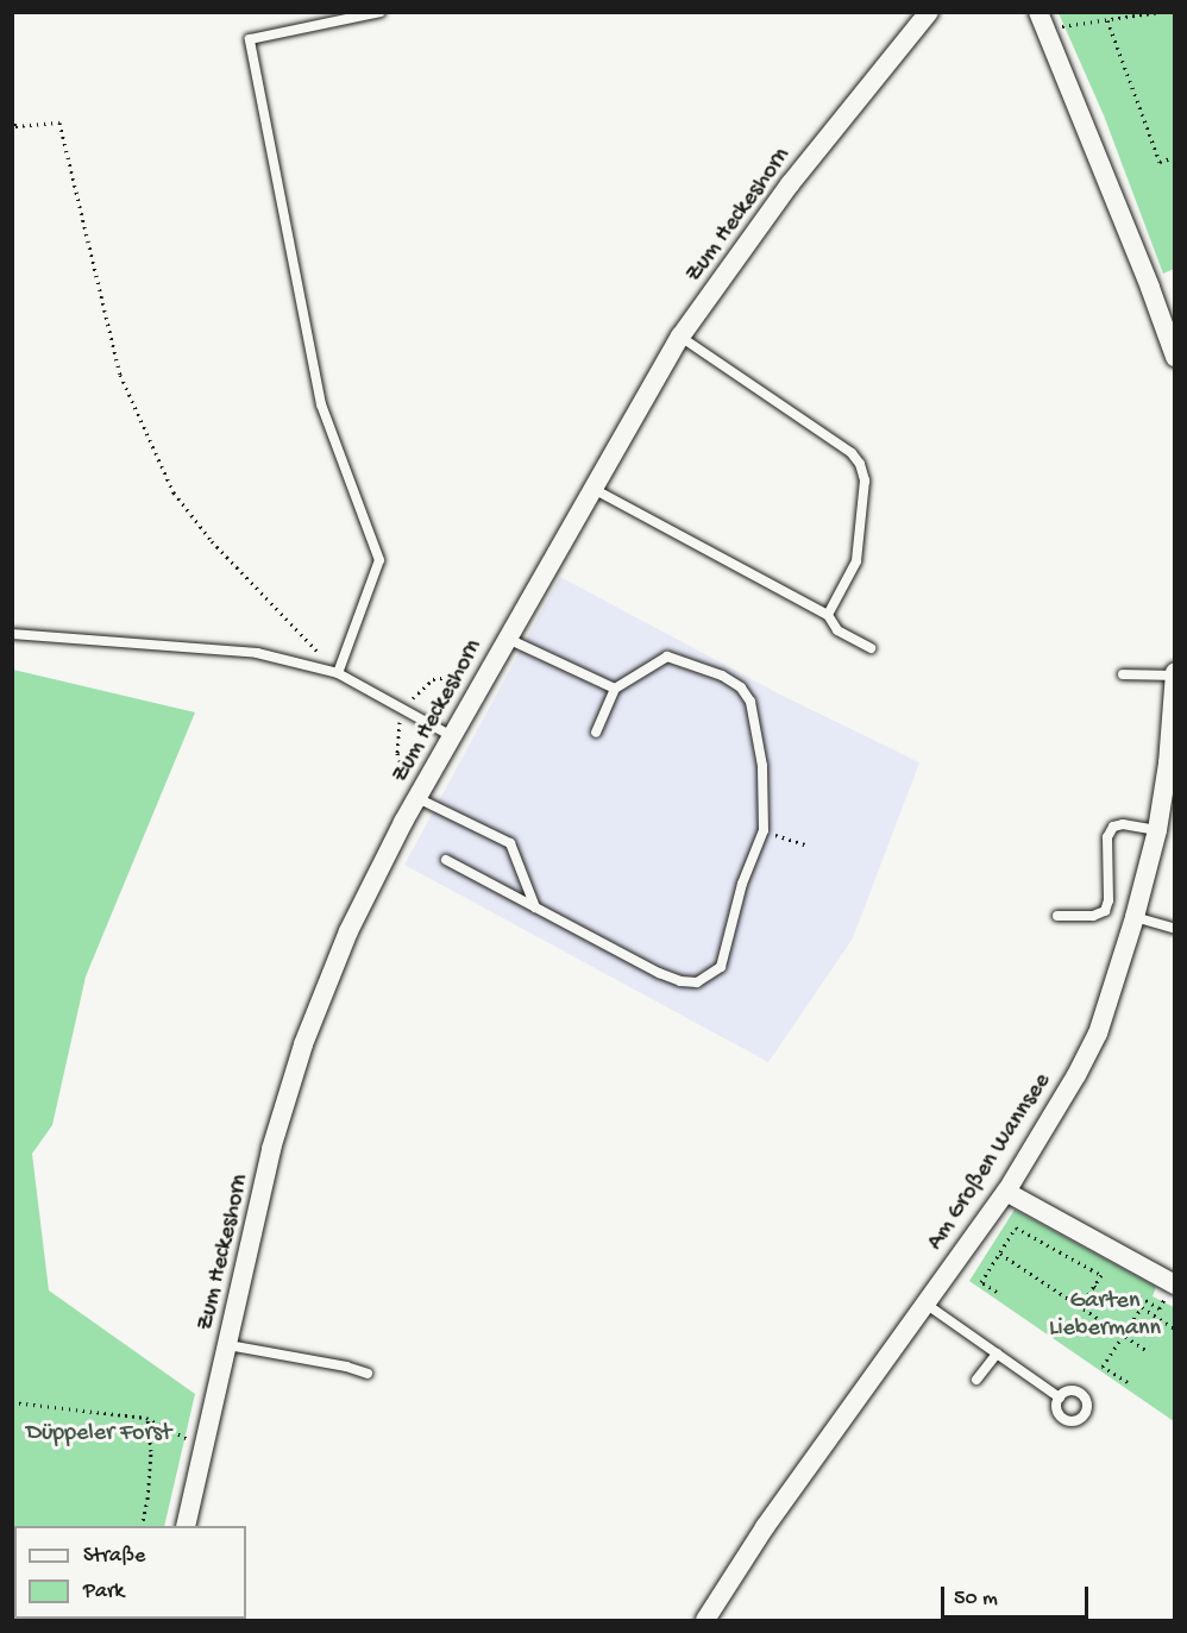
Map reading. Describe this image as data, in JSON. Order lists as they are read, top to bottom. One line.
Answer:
{"streets":{"street":["Zum Heckeshorn","Am Großen Wannsee"]},"parks":["Garten Liebermann","Düppeler Forst"],"legend":["Straße","Park"],"scale_bar":"50 m"}
